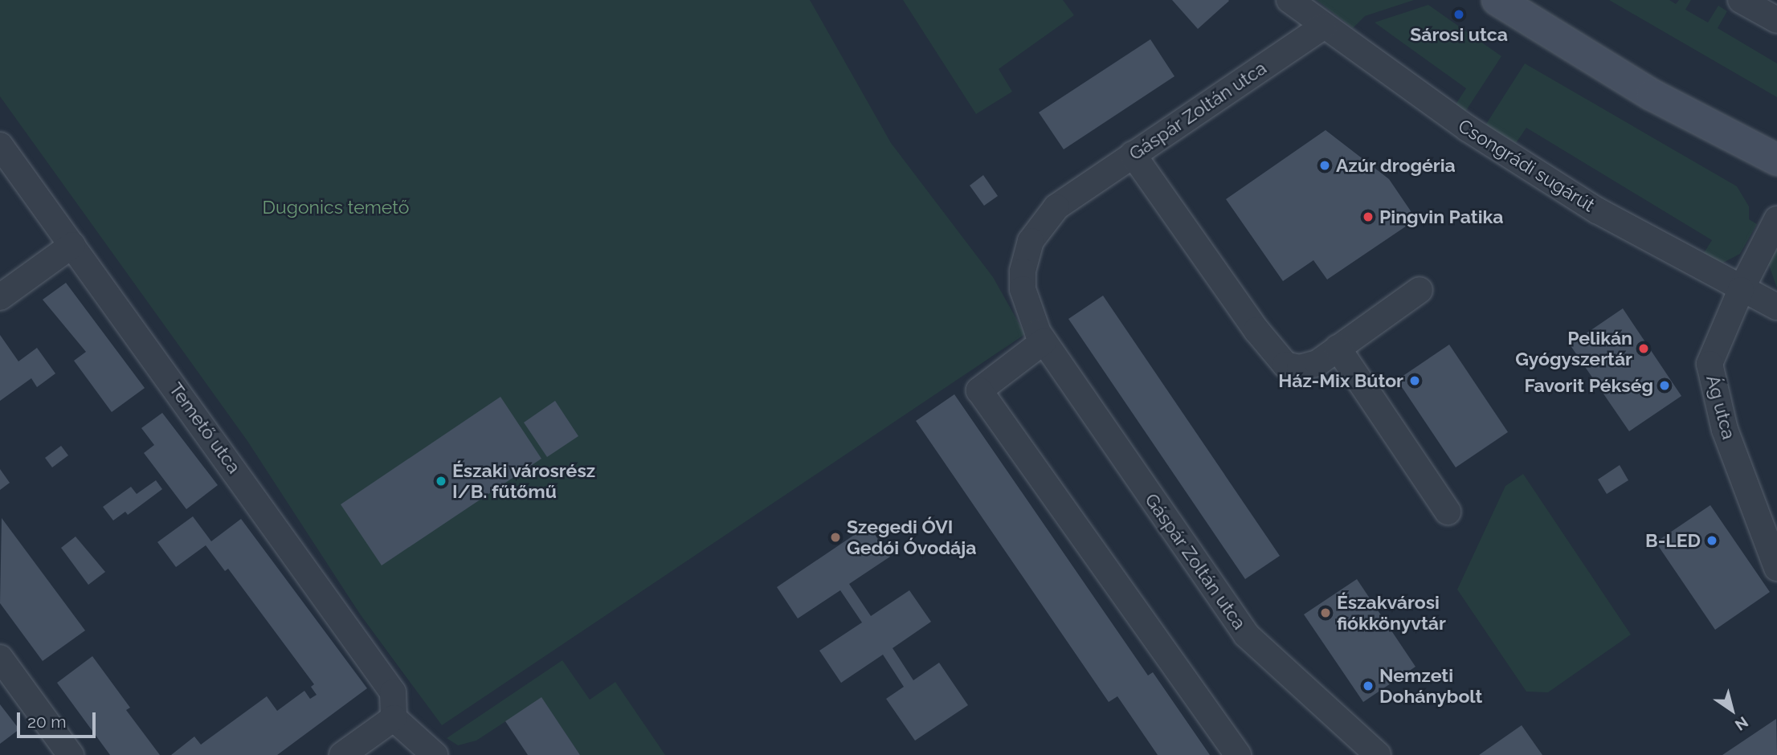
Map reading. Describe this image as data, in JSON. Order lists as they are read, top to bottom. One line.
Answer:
{"streets":{"street":["Gáspár Zoltán utca","Csongrádi sugárút","Ág utca","Temető utca"]},"crossings":[["Gáspár Zoltán utca","Csongrádi sugárút"],["Csongrádi sugárút","Ág utca"]],"parks":["Dugonics temető"],"places":["Sárosi utca","Azúr drogéria","Pingvin Patika","Pelikán Gyógyszertár","Ház-Mix Bútor","Favorit Pékség","Északi városrész I/B. fűtőmű","Szegedi ÓVI Gedói Óvodája","B-LED","Északvárosi fiókkönyvtár","Nemzeti Dohánybolt"],"scale_bar":"20 m","north":"bottom right"}
